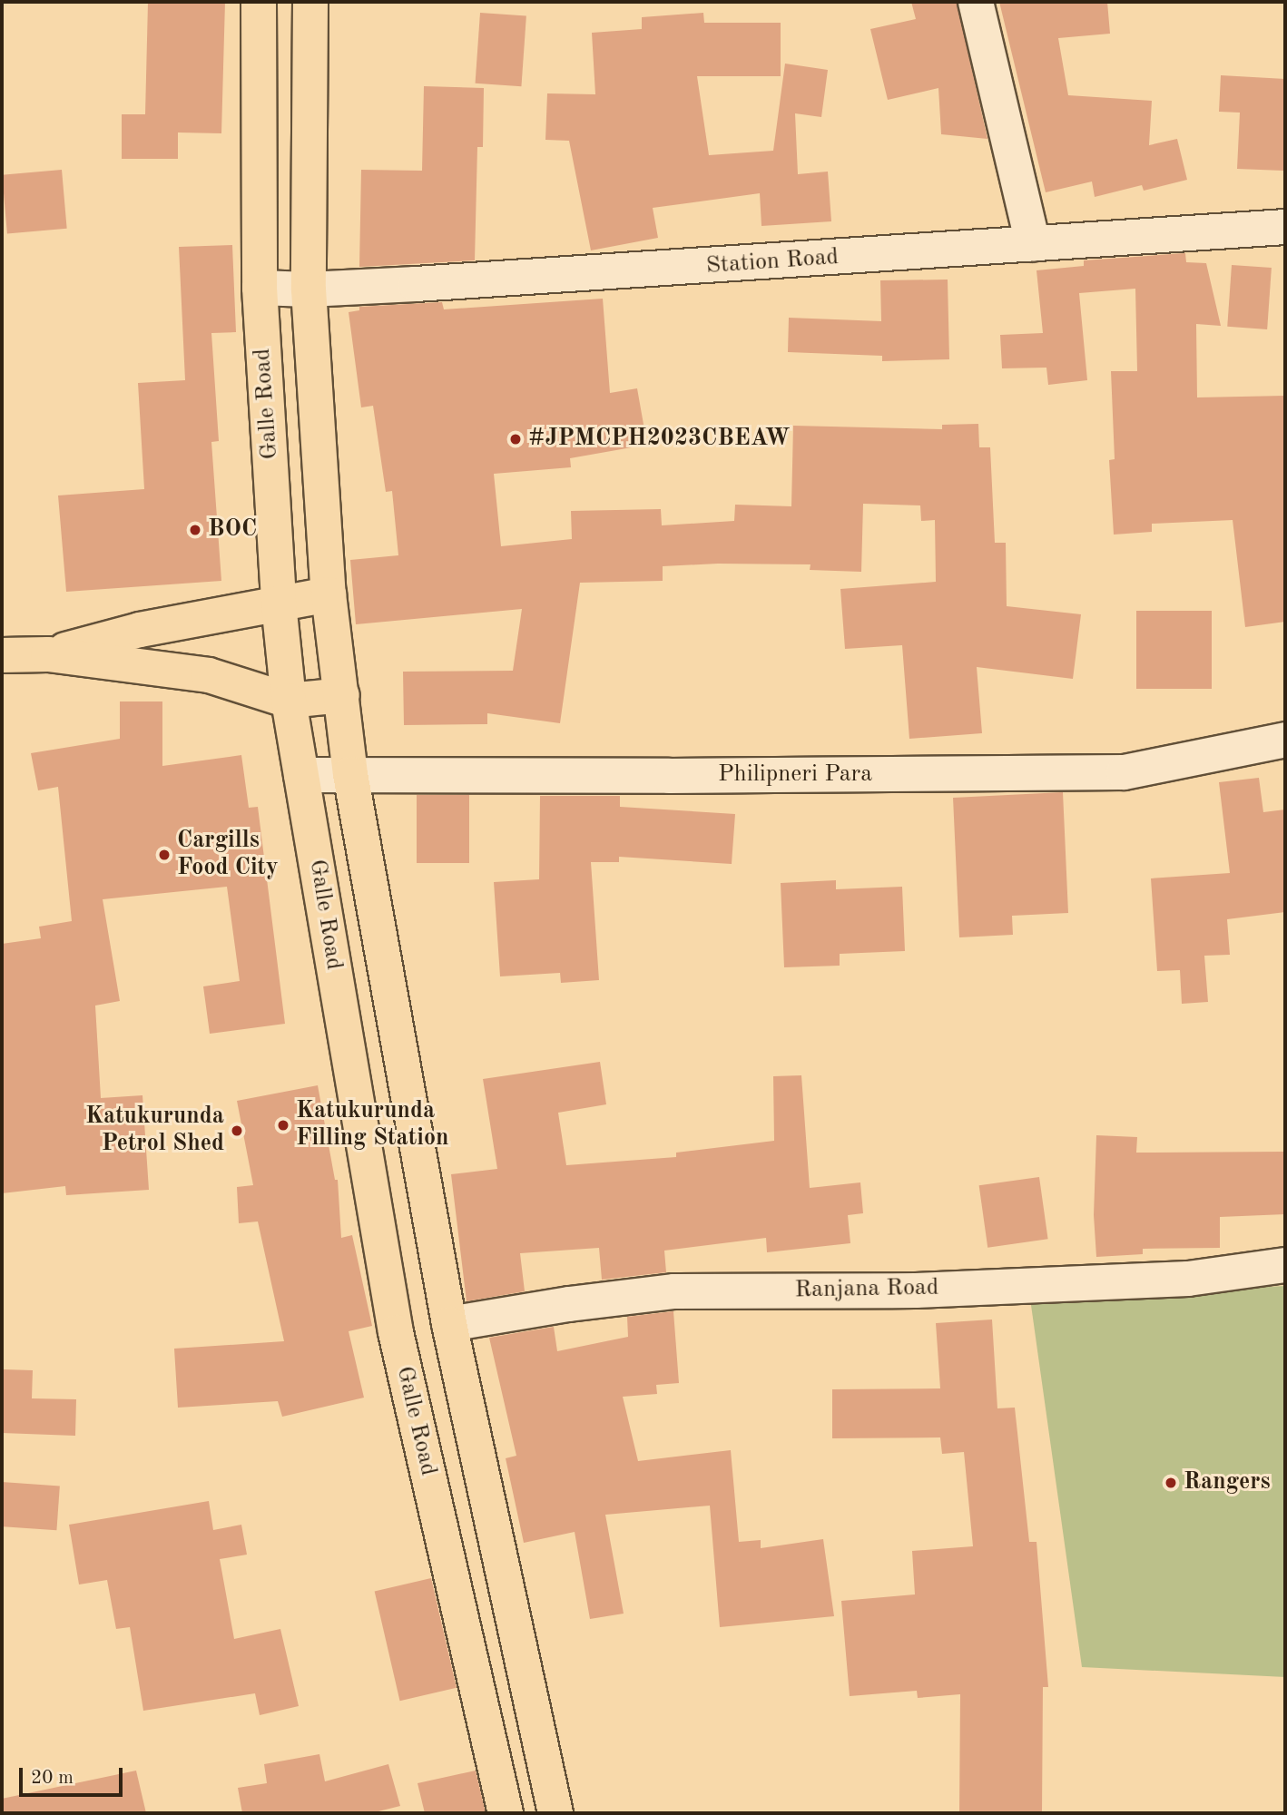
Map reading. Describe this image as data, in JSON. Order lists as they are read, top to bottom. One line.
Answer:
{"streets":{"main road":["Galle Road"],"street":["Station Road","Philipneri Para","Ranjana Road"]},"crossings":[["Station Road","Galle Road"],["Galle Road","Philipneri Para"],["Galle Road","Ranjana Road"]],"places":["#JPMCPH2023CBEAW","BOC","Cargills Food City","Katukurunda Filling Station","Katukurunda Petrol Shed","Rangers"],"scale_bar":"20 m"}
